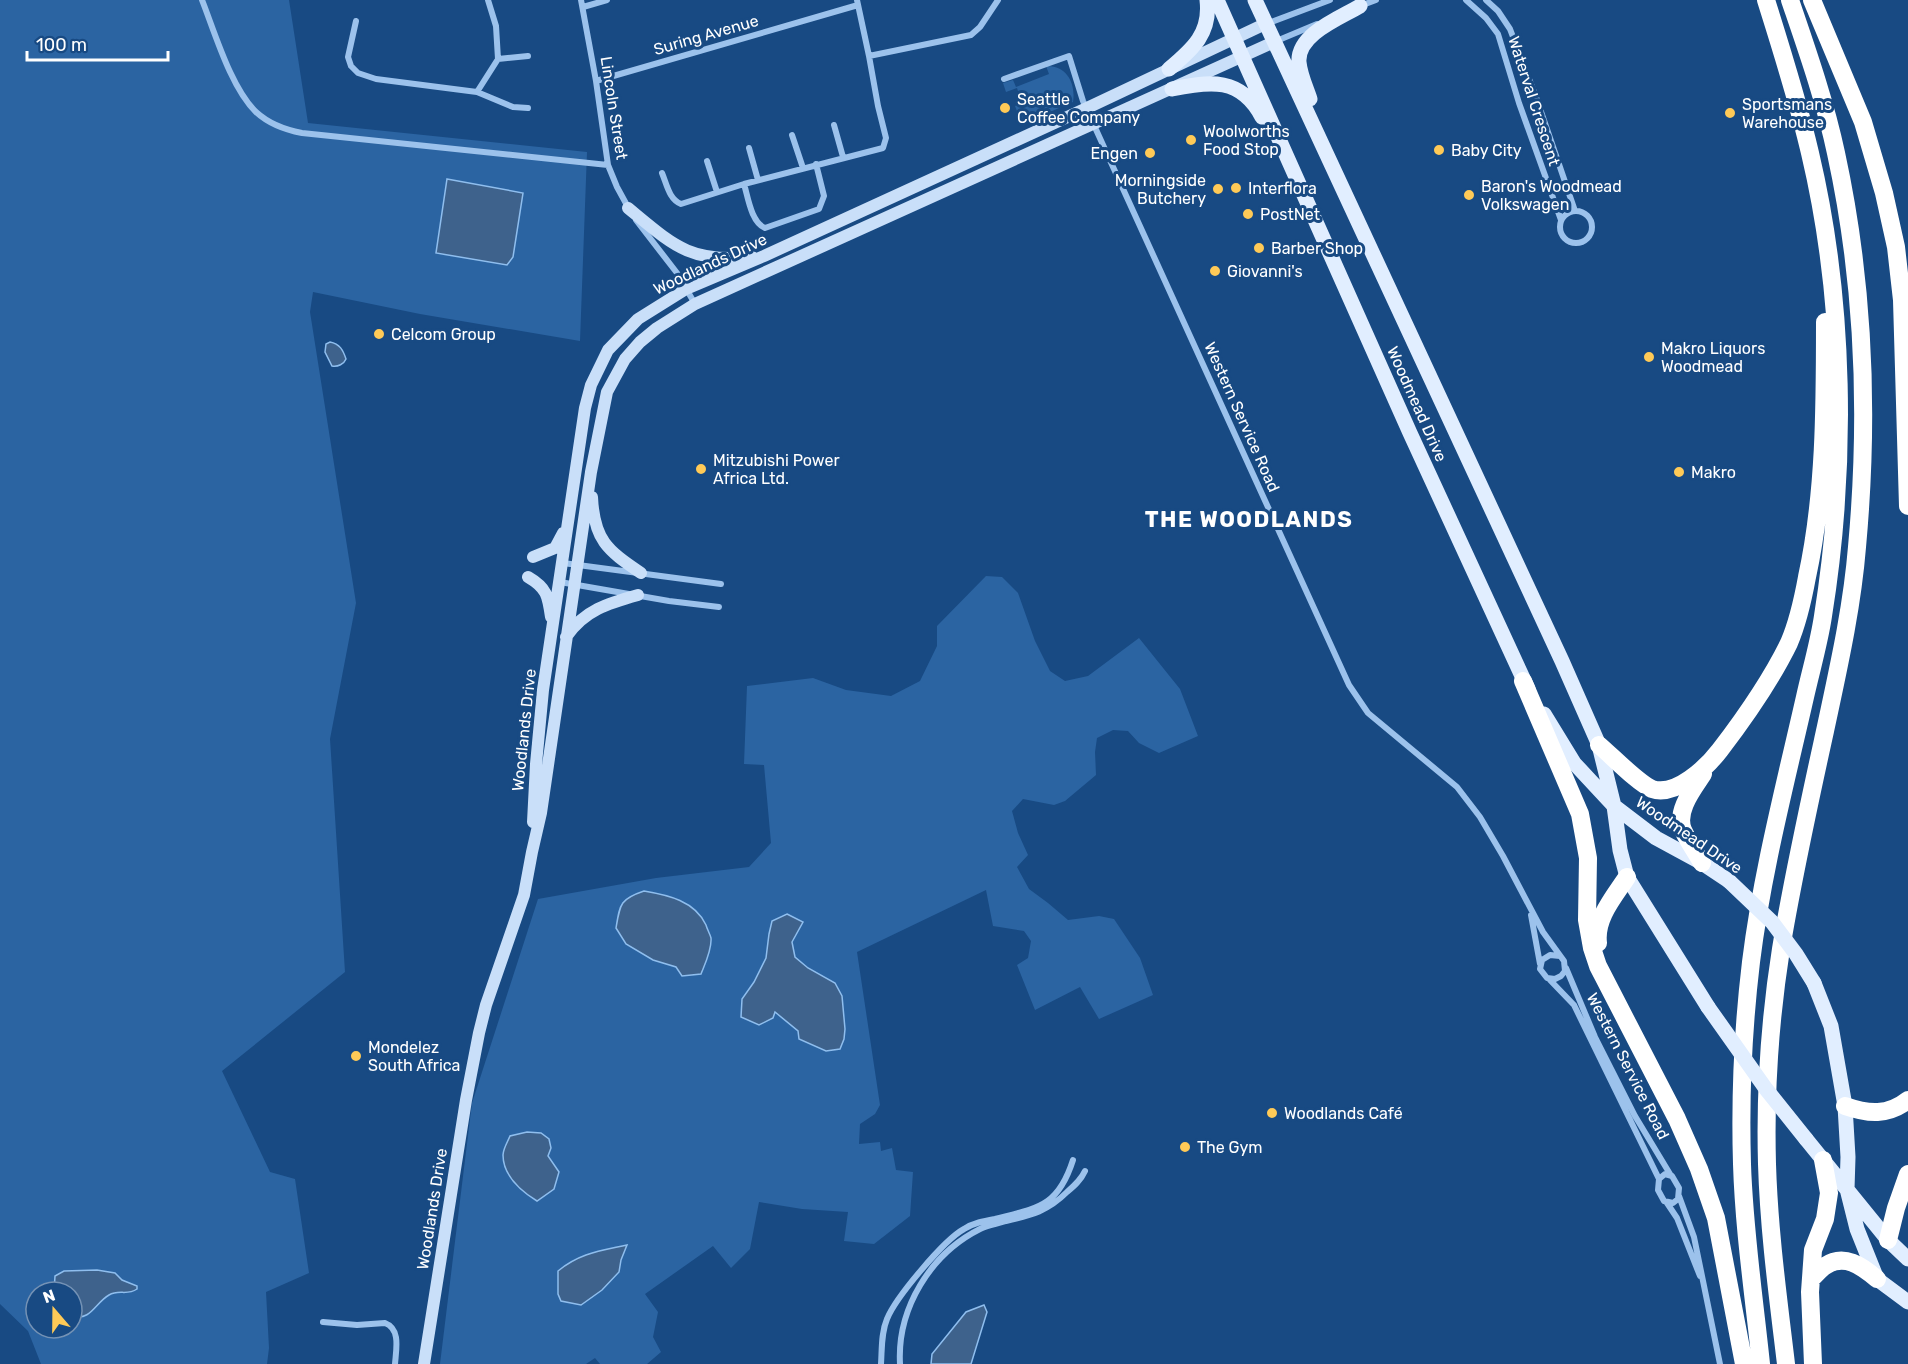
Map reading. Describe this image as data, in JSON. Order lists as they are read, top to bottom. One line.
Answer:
{"streets":{"main road":["Woodlands Drive","Woodmead Drive"],"street":["Suring Avenue","Waterval Crescent","Lincoln Street","Western Service Road"]},"crossings":[["Suring Avenue","Lincoln Street"],["Lincoln Street","Woodlands Drive"],["Woodlands Drive","Woodmead Drive"],["Woodlands Drive","Western Service Road"]],"districts":["THE WOODLANDS"],"places":["Seattle Coffee Company","Sportsmans Warehouse","Woolworths Food Stop","Baby City","Engen","Interflora","Morningside Butchery","Baron's Woodmead Volkswagen","PostNet","Barber Shop","Giovanni's","Celcom Group","Makro Liquors Woodmead","Mitzubishi Power Africa Ltd.","Makro","Mondelez South Africa","Woodlands Café","The Gym"],"scale_bar":"100 m","north":"top"}
